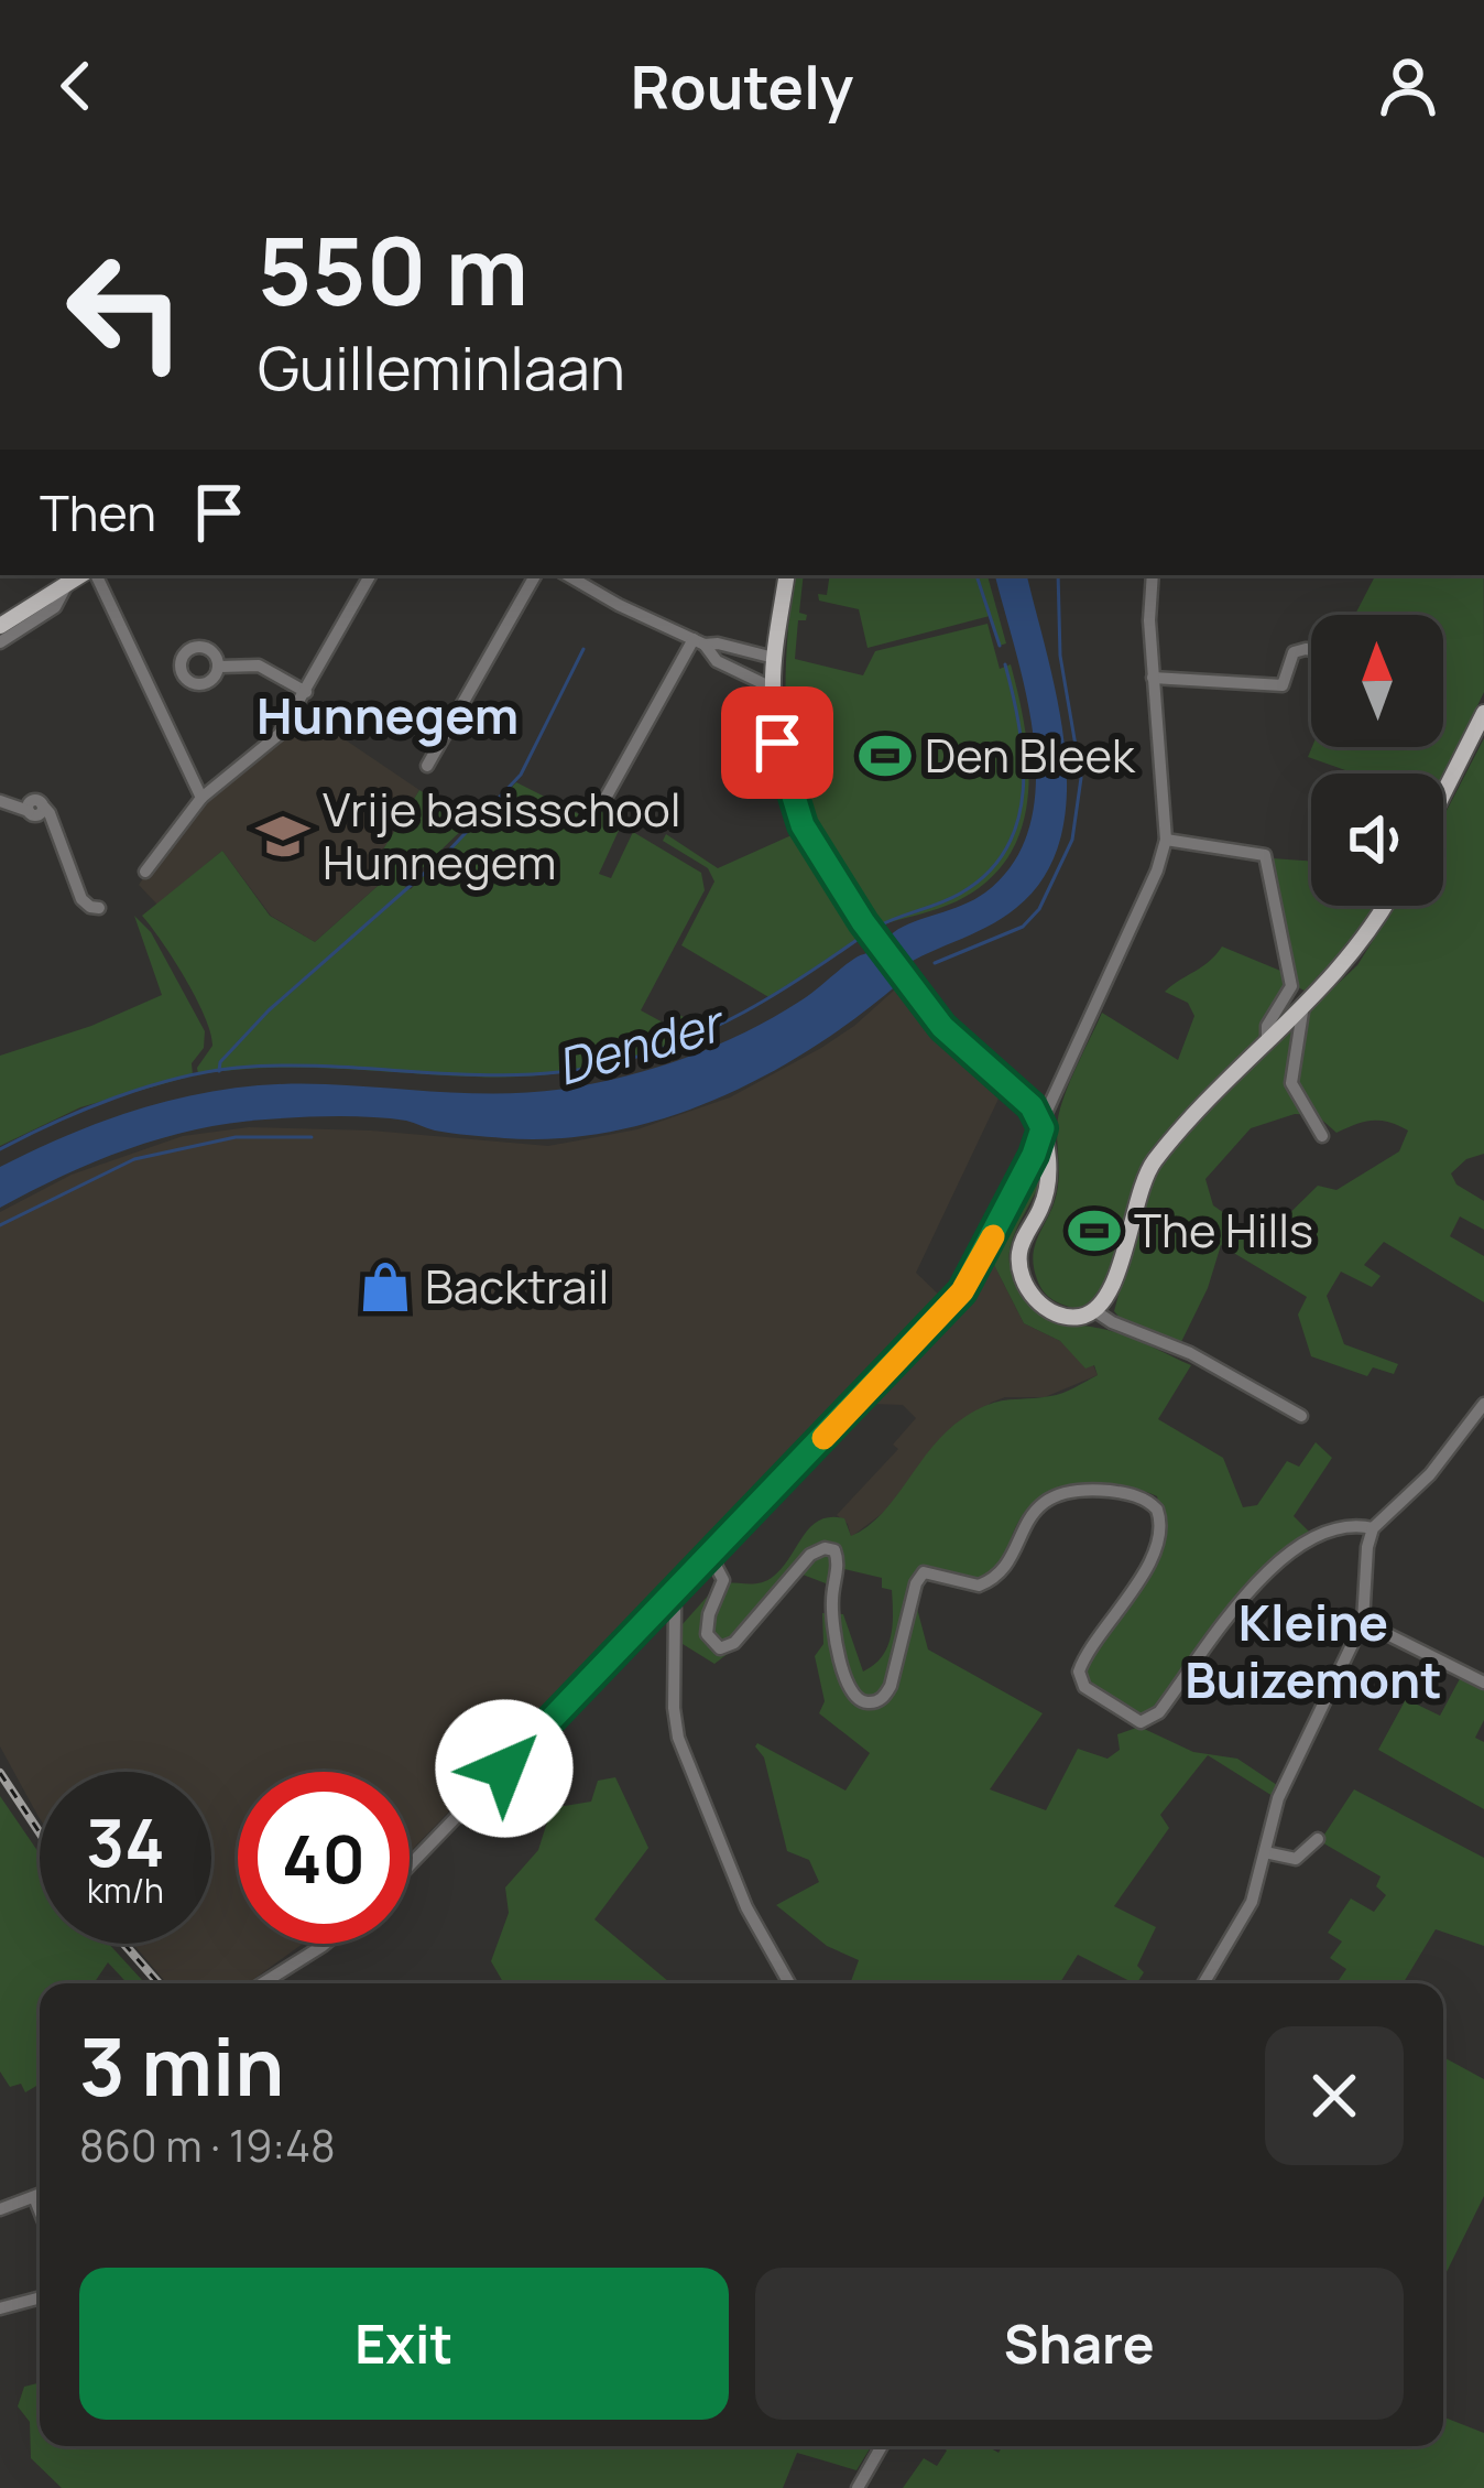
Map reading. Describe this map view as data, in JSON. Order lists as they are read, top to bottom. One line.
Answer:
{"districts":["Hunnegem","Kleine Buizemont"],"water":["Dender"],"places":{"sports":["Den Bleek","The Hills"],"school or university":["Vrije basisschool Hunnegem"],"shop":["Backtrail"]},"north":"top","page":{"header":"Routely","turn":["550 m","Guilleminlaan"],"then":"Then","speed":"34 km/h","limit":"40","heading":["3 min","860 m · 19:48"],"buttons":["Exit","Share"]}}
